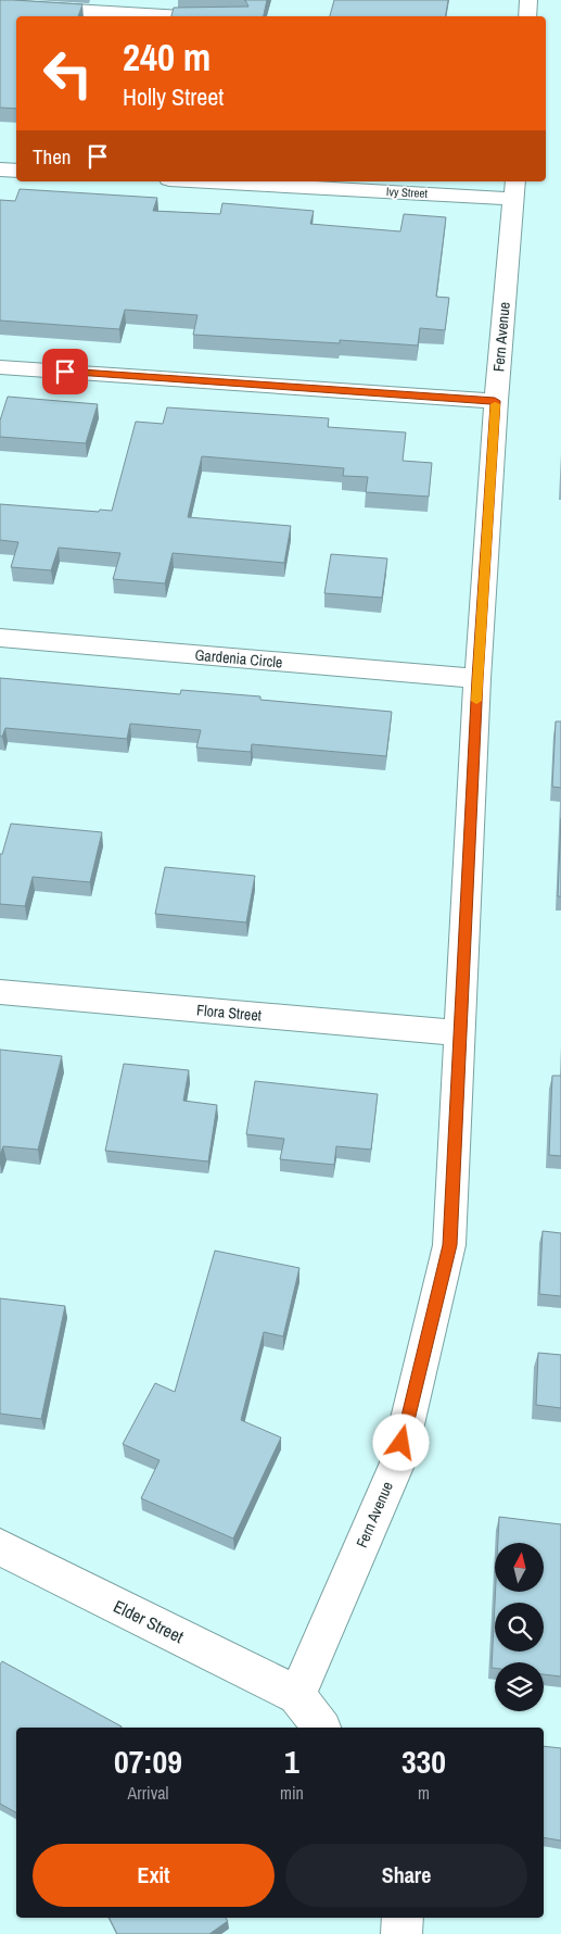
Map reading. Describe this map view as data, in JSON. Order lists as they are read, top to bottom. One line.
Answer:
{"streets":{"street":["Ivy Street","Fern Avenue","Gardenia Circle","Flora Street","Elder Street"]},"crossings":[["Ivy Street","Fern Avenue"],["Fern Avenue","Gardenia Circle"],["Fern Avenue","Flora Street"],["Fern Avenue","Elder Street"]],"north":"top","page":{"turn":["240 m","Holly Street"],"then":"Then","eta":["07:09","Arrival","1","min","330","m"],"buttons":["Exit","Share"]}}
